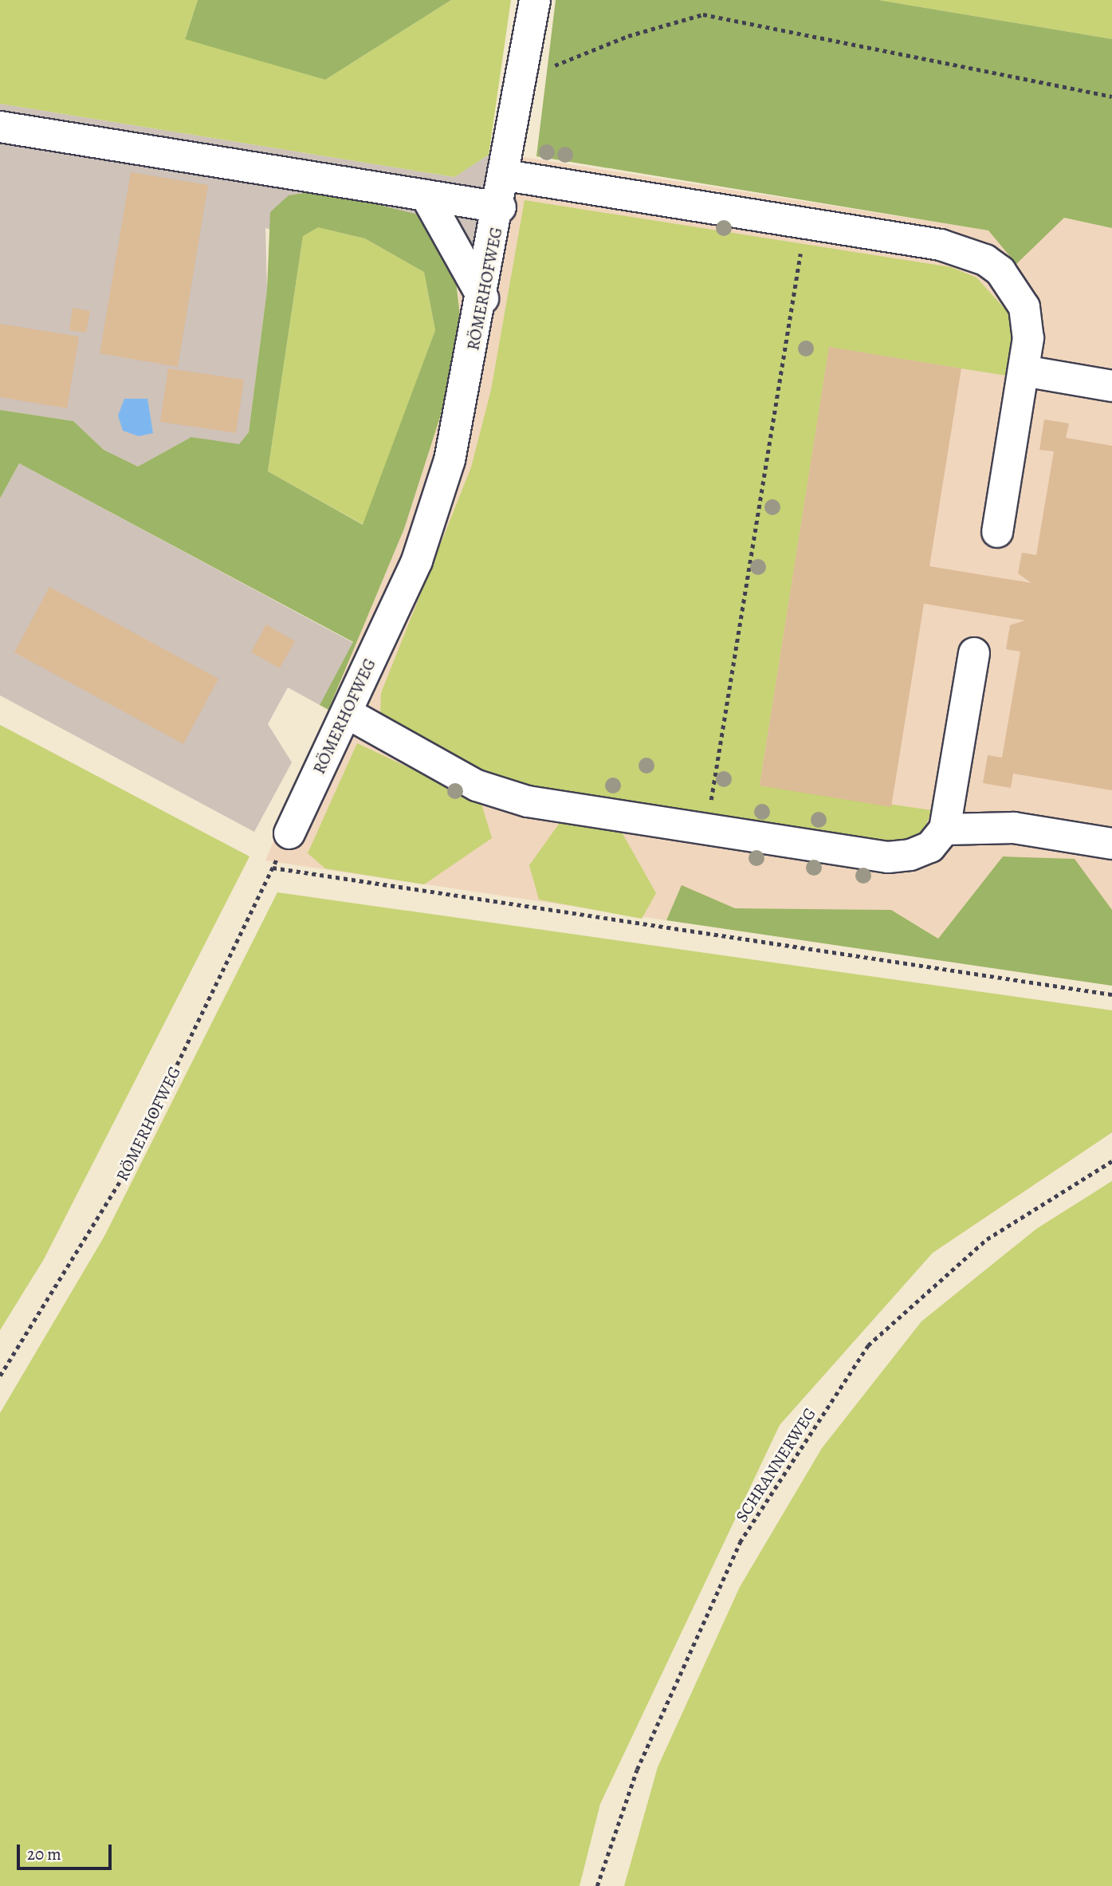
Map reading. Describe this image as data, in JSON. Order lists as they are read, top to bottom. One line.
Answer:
{"streets":{"street":["RÖMERHOFWEG"],"path":["SCHRANNERWEG"]},"scale_bar":"20 m"}
